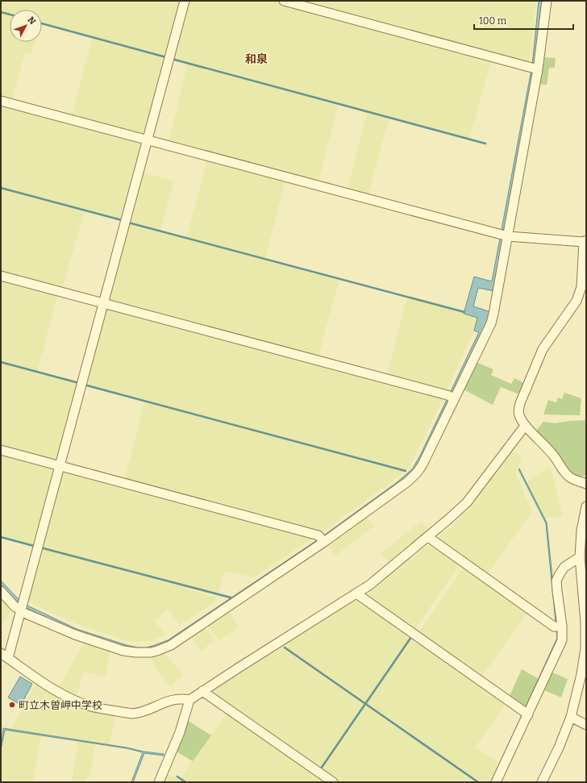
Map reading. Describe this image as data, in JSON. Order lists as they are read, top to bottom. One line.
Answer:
{"districts":["和泉"],"places":["町立木曽岬中学校"],"scale_bar":"100 m","north":"top right"}
